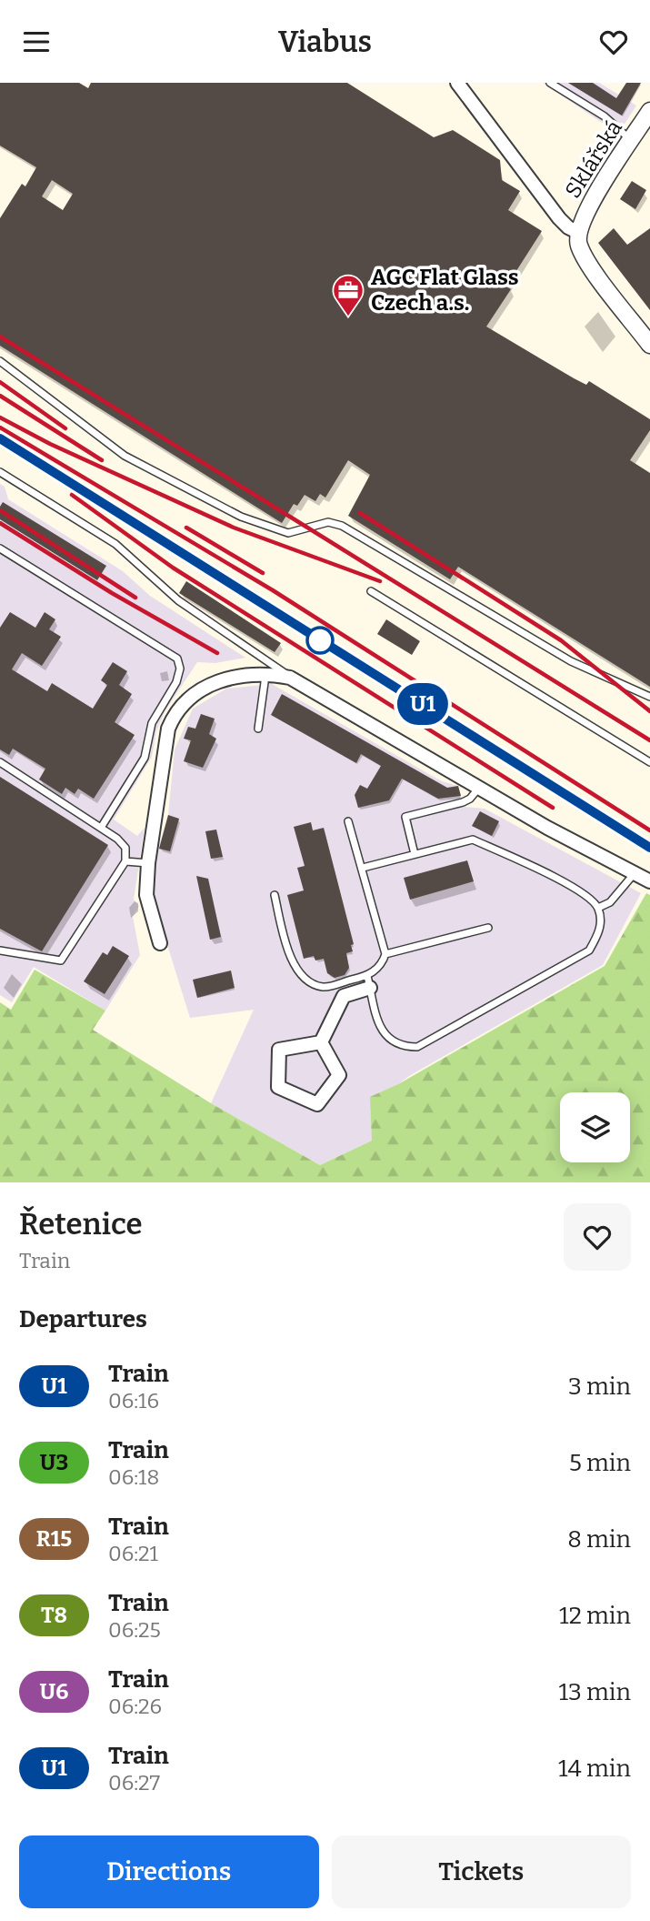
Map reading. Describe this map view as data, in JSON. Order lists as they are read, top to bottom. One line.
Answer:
{"streets":{"street":["Sklářská"]},"places":{"office":["AGC Flat Glass Czech a.s."]},"page":{"header":"Viabus","on_map":"U1","heading":[["Řetenice","Train"],"Departures"],"list":[{"mark":"U1","name":"Train","note":"06:16","value":"3 min"},{"mark":"U3","name":"Train","note":"06:18","value":"5 min"},{"mark":"R15","name":"Train","note":"06:21","value":"8 min"},{"mark":"T8","name":"Train","note":"06:25","value":"12 min"},{"mark":"U6","name":"Train","note":"06:26","value":"13 min"},{"mark":"U1","name":"Train","note":"06:27","value":"14 min"}],"buttons":["Directions","Tickets"]}}
